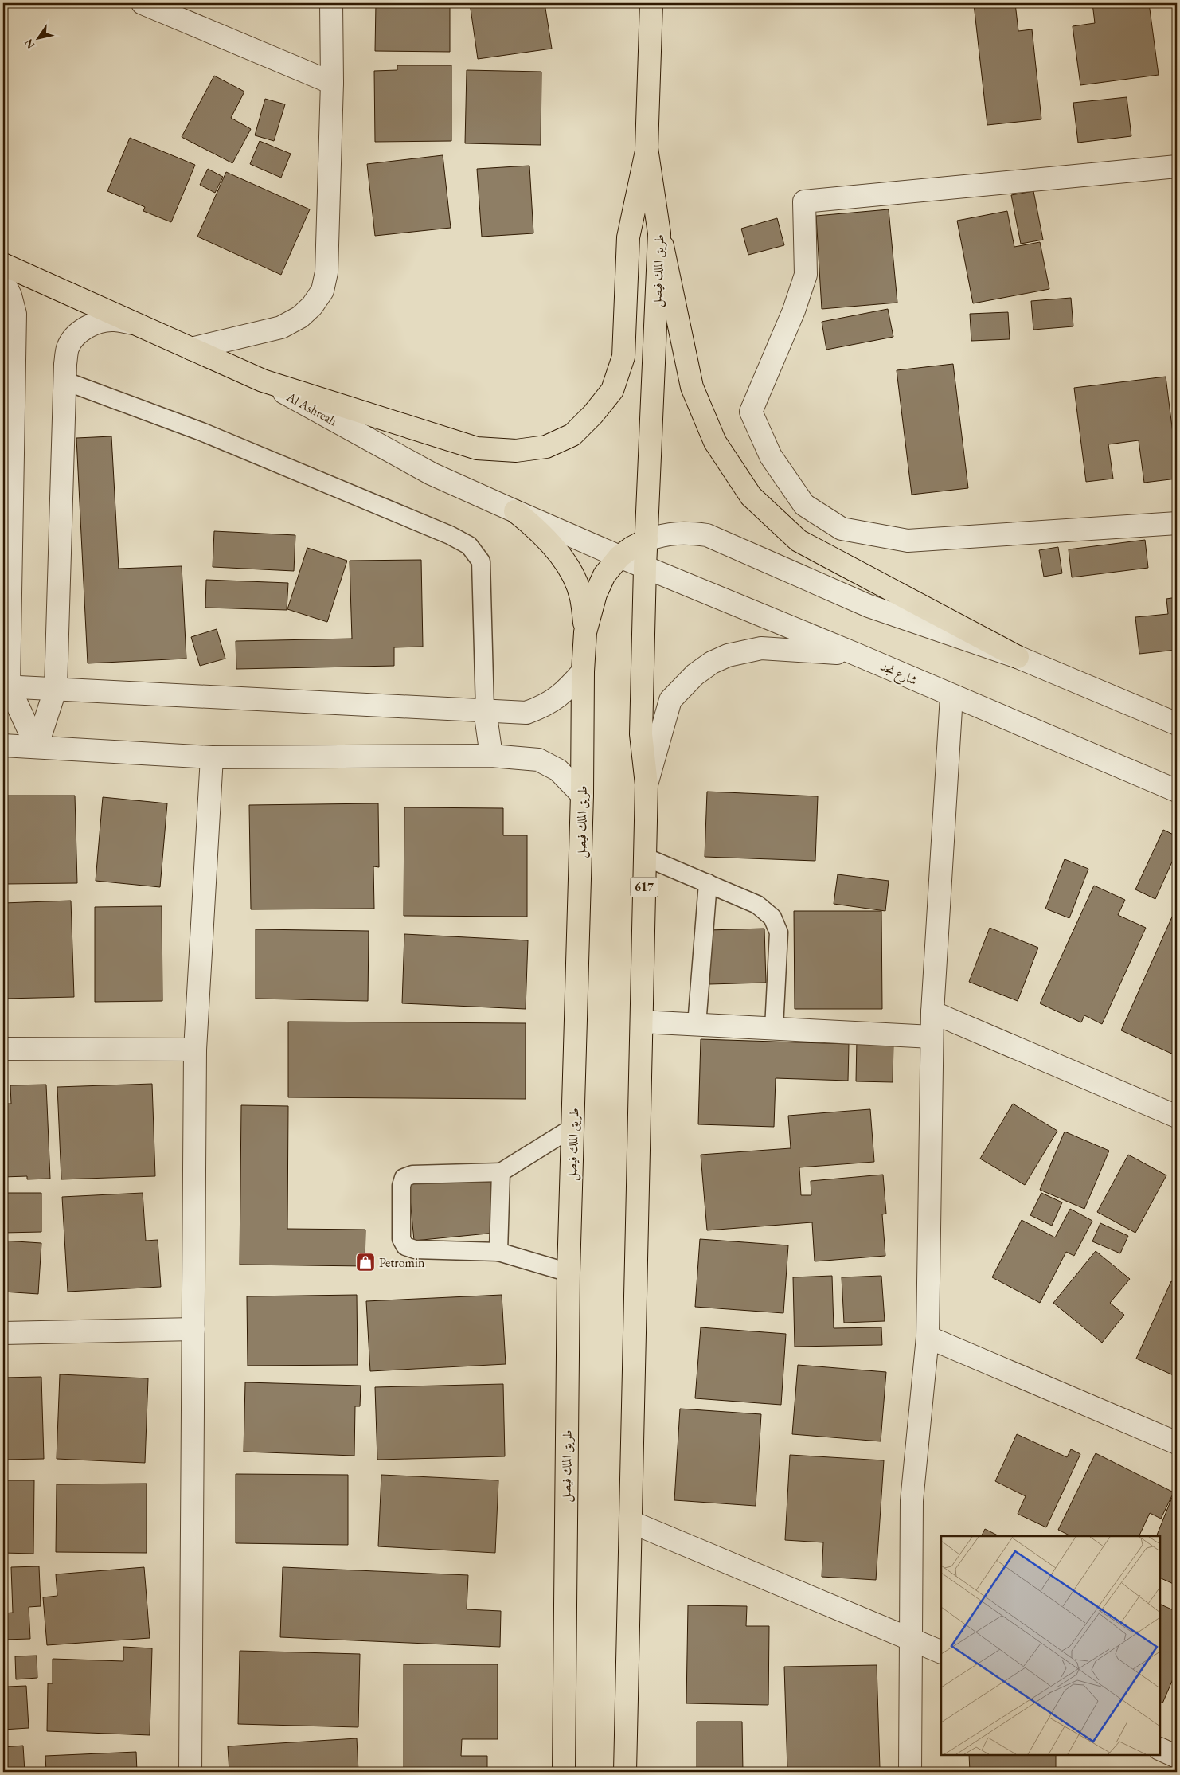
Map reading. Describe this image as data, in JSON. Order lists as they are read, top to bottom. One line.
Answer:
{"streets":{"main road":["طريق الملك فيصل","Al Ashreah","617"],"street":["شارع نجد"]},"crossings":[["طريق الملك فيصل","Al Ashreah"],["طريق الملك فيصل","شارع نجد"],["Al Ashreah","شارع نجد"]],"places":{"shop":["Petromin"]},"north":"bottom left"}
